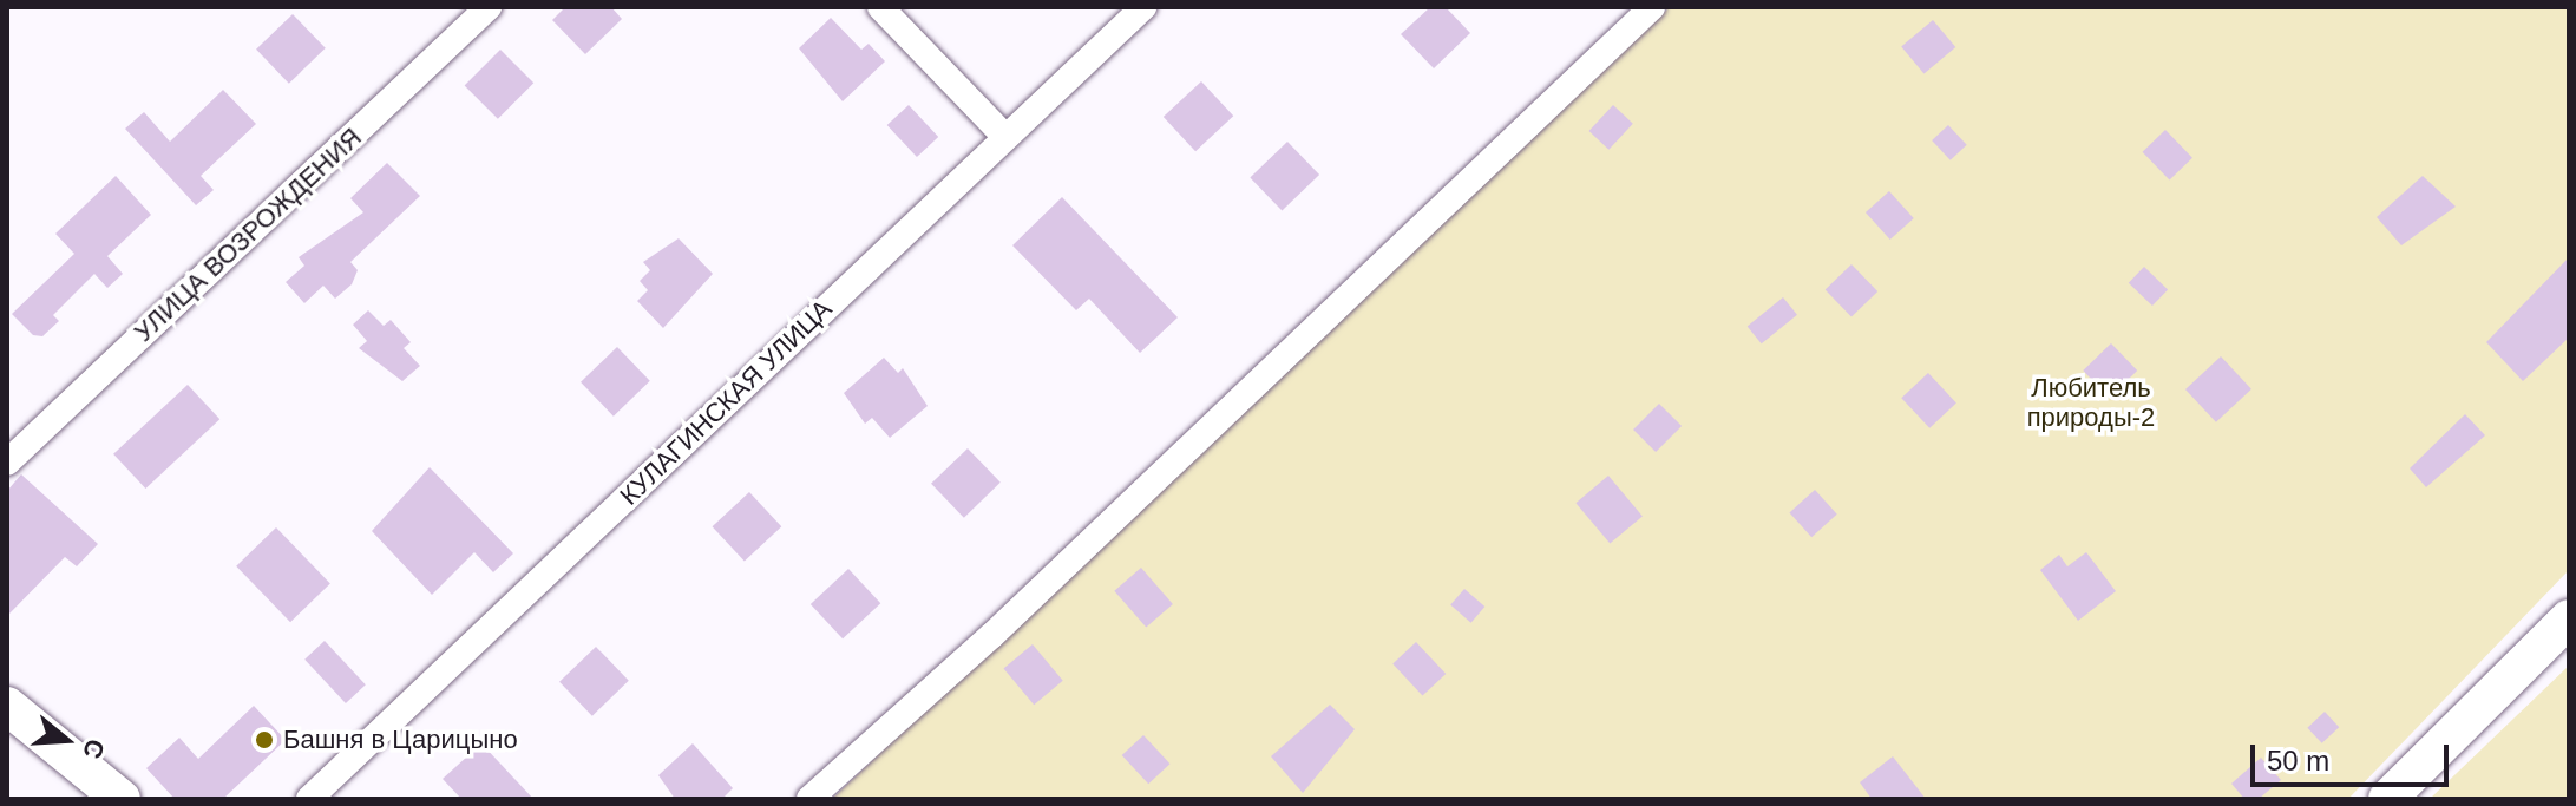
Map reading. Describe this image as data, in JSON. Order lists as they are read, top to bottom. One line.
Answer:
{"streets":{"street":["УЛИЦА ВОЗРОЖДЕНИЯ","КУЛАГИНСКАЯ УЛИЦА"]},"parks":["Любитель природы-2"],"places":["Башня в Царицыно"],"scale_bar":"50 m","north":"right"}
